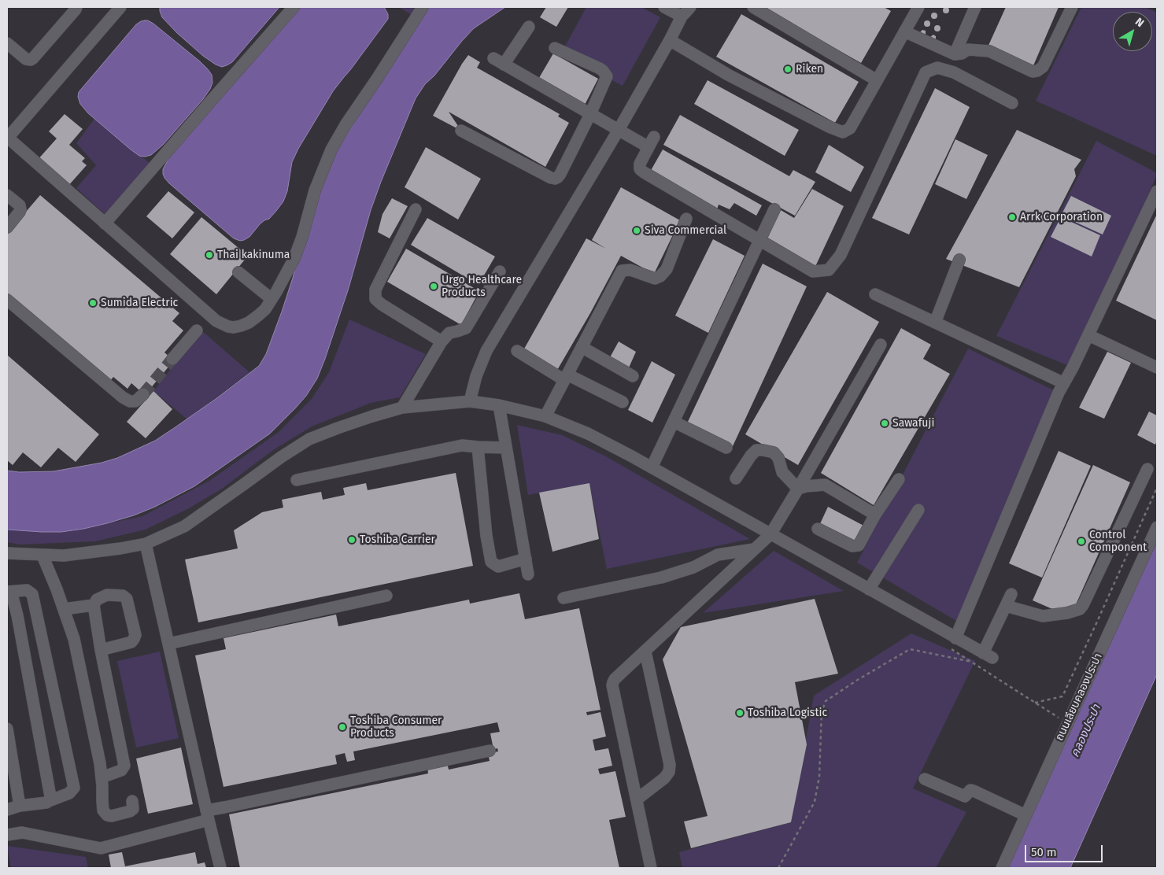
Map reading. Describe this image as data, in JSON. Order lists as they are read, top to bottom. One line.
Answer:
{"streets":{"street":["ถนนเลียบคลองประปา"]},"water":["คลองประปา"],"places":["Riken","Arrk Corporation","Siva Commercial","Thai kakinuma","Urgo Healthcare Products","Sumida Electric","Sawafuji","Toshiba Carrier","Control Component","Toshiba Logistic","Toshiba Consumer Products"],"scale_bar":"50 m","north":"top right"}
